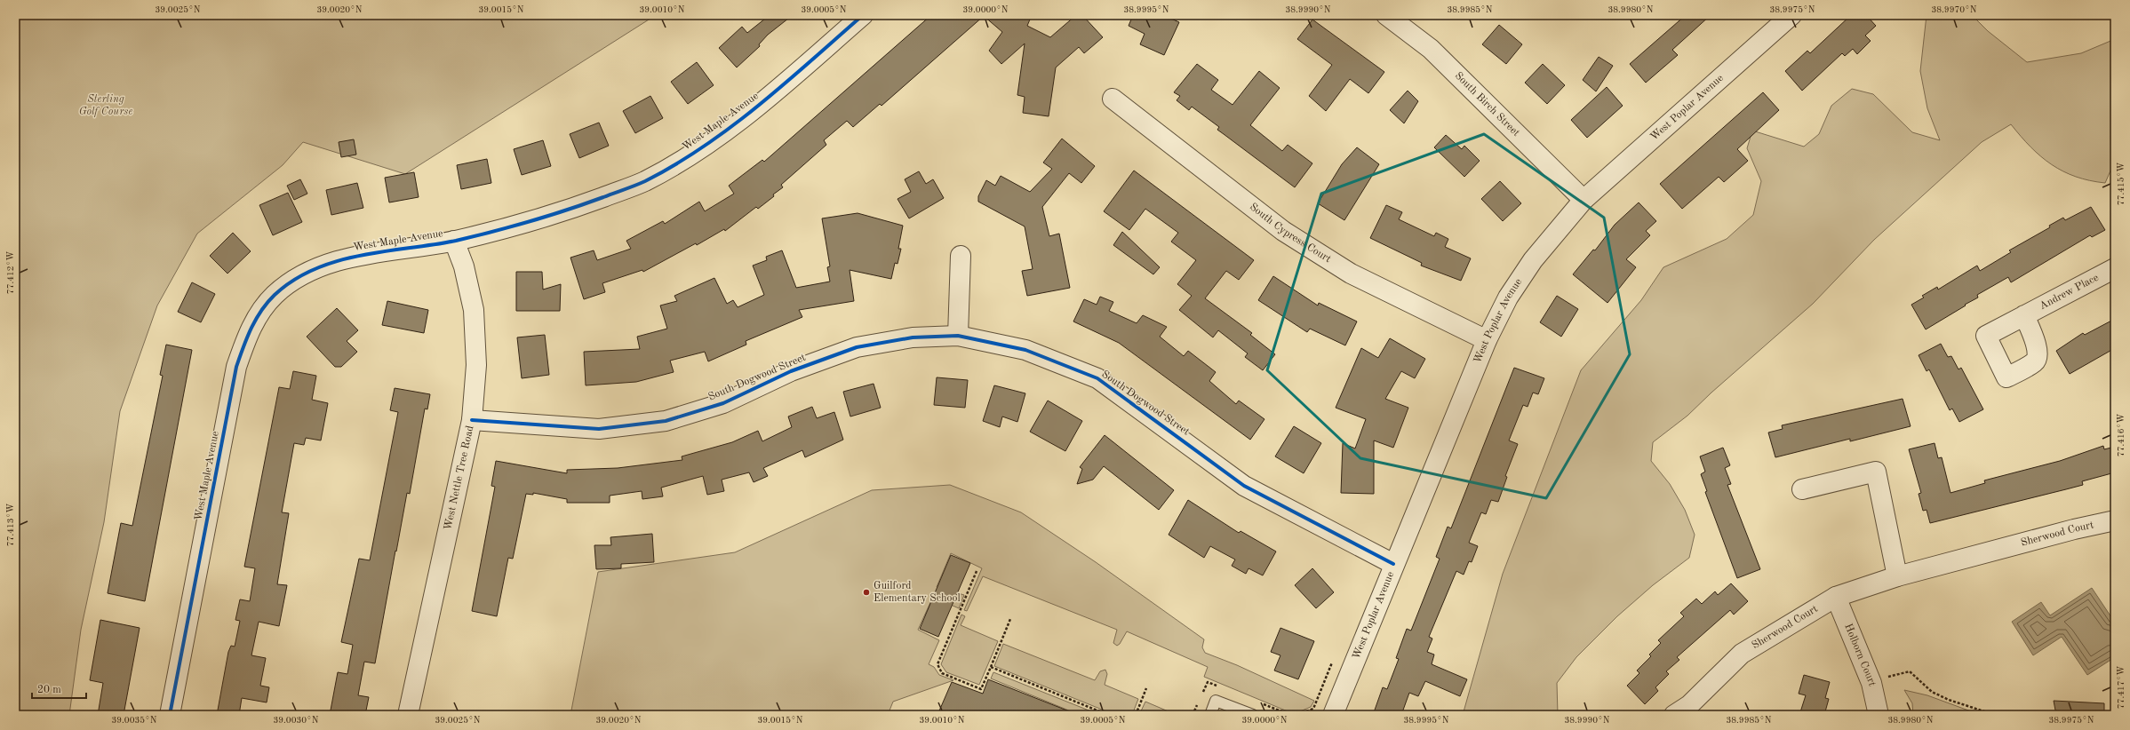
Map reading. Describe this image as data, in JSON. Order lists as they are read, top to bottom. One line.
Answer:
{"streets":{"street":["South Birch Street","West Poplar Avenue","West Maple Avenue","South Cypress Court","Andrew Place","South Dogwood Street","West Nettle Tree Road","Sherwood Court","Holborn Court"]},"crossings":[["South Birch Street","West Poplar Avenue"],["West Poplar Avenue","South Cypress Court"],["West Poplar Avenue","South Dogwood Street"],["West Maple Avenue","West Nettle Tree Road"],["South Dogwood Street","West Nettle Tree Road"],["Sherwood Court","Holborn Court"]],"parks":["Sterling Golf Course"],"places":["Guilford Elementary School"],"scale_bar":"20 m","coordinates":["39.0025°N","39.0020°N","39.0015°N","39.0010°N","39.0005°N","39.0000°N","38.9995°N","38.9990°N","38.9985°N","38.9980°N","38.9975°N","38.9970°N","77.415°W","77.412°W","77.416°W","77.413°W","77.417°W","39.0035°N","39.0030°N"]}
